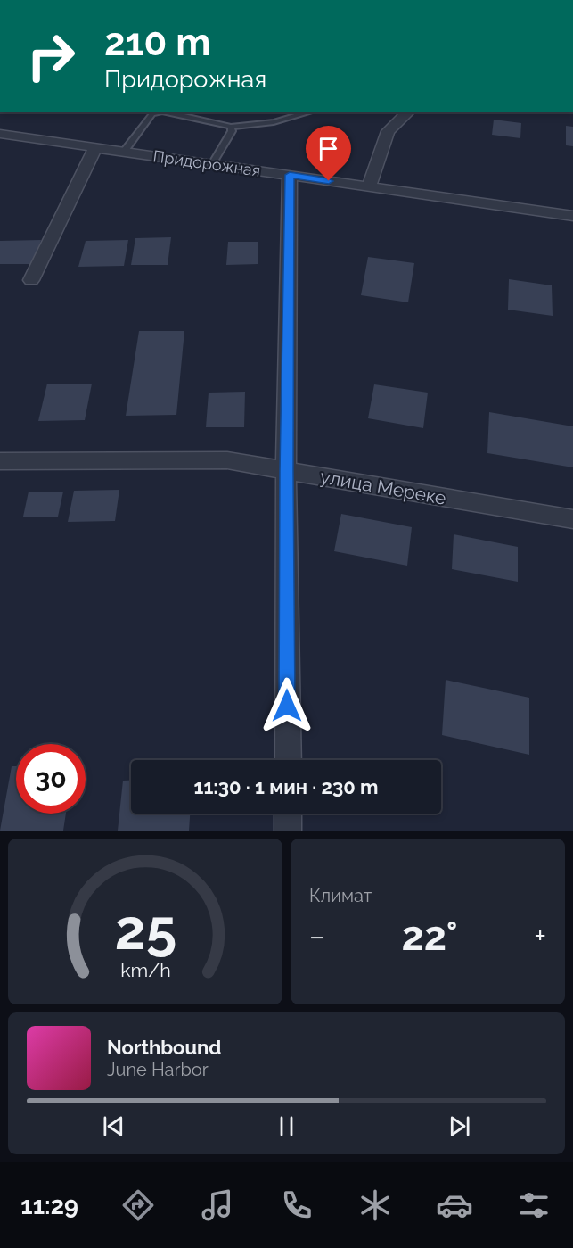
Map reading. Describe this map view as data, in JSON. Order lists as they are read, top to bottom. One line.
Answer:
{"streets":{"street":["Придорожная","улица Мереке"]},"page":{"turn":["210 m","Придорожная"],"limit":"30","trip":"11:30 · 1 мин · 230 m","tile":"Климат","heat":["−","22°","+"],"song":["Northbound","June Harbor"],"tabs":"11:29","gauge":["25","km/h"]}}
